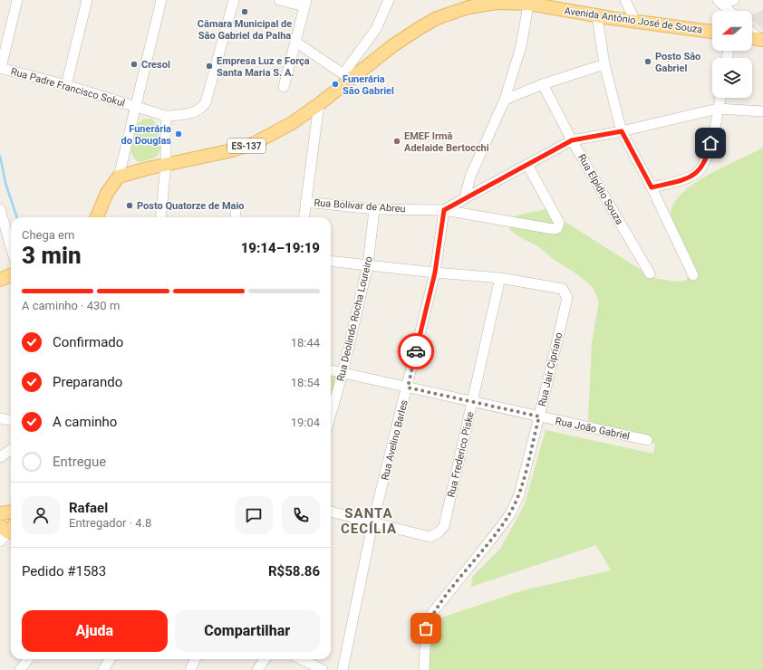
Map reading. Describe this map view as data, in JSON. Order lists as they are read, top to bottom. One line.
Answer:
{"streets":{"main road":["Avenida Antônio José de Souza","ES-137"],"street":["Rua Padre Francisco Sokul","Rua Elpídio Souza","Rua Bolivar de Abreu","Rua Deolindo Rocha Loureiro","Rua Jair Cipriano","Rua João Gabriel","Rua Avelino Barles","Rua Frederico Piske"]},"crossings":[["Avenida Antônio José de Souza","ES-137"],["Rua Bolivar de Abreu","Rua Deolindo Rocha Loureiro"],["Rua Bolivar de Abreu","Rua Avelino Barles"],["Rua Deolindo Rocha Loureiro","Rua João Gabriel"],["Rua Jair Cipriano","Rua João Gabriel"],["Rua Jair Cipriano","Rua Frederico Piske"],["Rua João Gabriel","Rua Avelino Barles"],["Rua João Gabriel","Rua Frederico Piske"],["Rua Avelino Barles","Rua Frederico Piske"]],"districts":["SANTA CECÍLIA"],"places":["Câmara Municipal de São Gabriel da Palha","Posto São Gabriel","Cresol","Empresa Luz e Força Santa Maria S. A.","Funerária São Gabriel","Funerária do Douglas","EMEF Irmã Adelaide Bertocchi","Posto Quatorze de Maio"],"north":"left","page":{"heading":["3 min","Chega em","19:14–19:19"],"panel":["Rafael","Entregador · 4.8","Pedido #1583","R$58.86"],"bar":"A caminho · 430 m","list":[["Confirmado","18:44"],["Preparando","18:54"],["A caminho","19:04"],"Entregue"],"buttons":["Ajuda","Compartilhar"]}}
